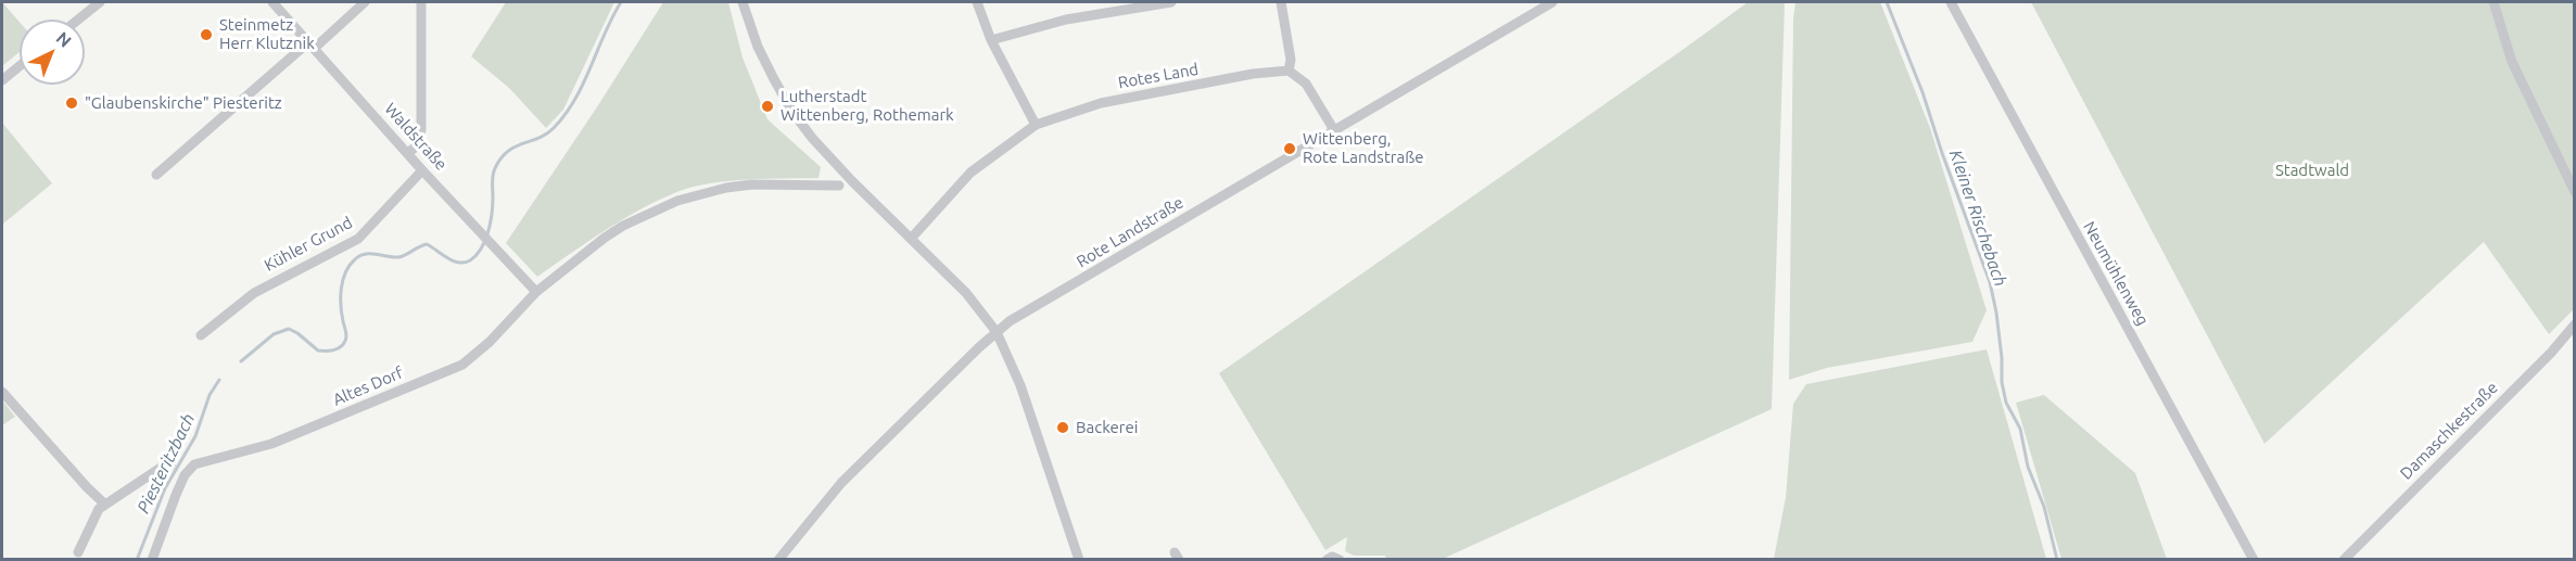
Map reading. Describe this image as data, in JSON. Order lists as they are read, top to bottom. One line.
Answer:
{"streets":{"street":["Rotes Land","Waldstraße","Rote Landstraße","Kühler Grund","Neumühlenweg","Altes Dorf","Damaschkestraße"]},"crossings":[["Waldstraße","Kühler Grund"],["Waldstraße","Altes Dorf"]],"water":["Kleiner Rischebach","Piesteritzbach"],"parks":["Stadtwald"],"places":["Steinmetz Herr Klutznik","\"Glaubenskirche\" Piesteritz","Lutherstadt Wittenberg, Rothemark","Wittenberg, Rote Landstraße","Backerei"],"north":"top right"}
